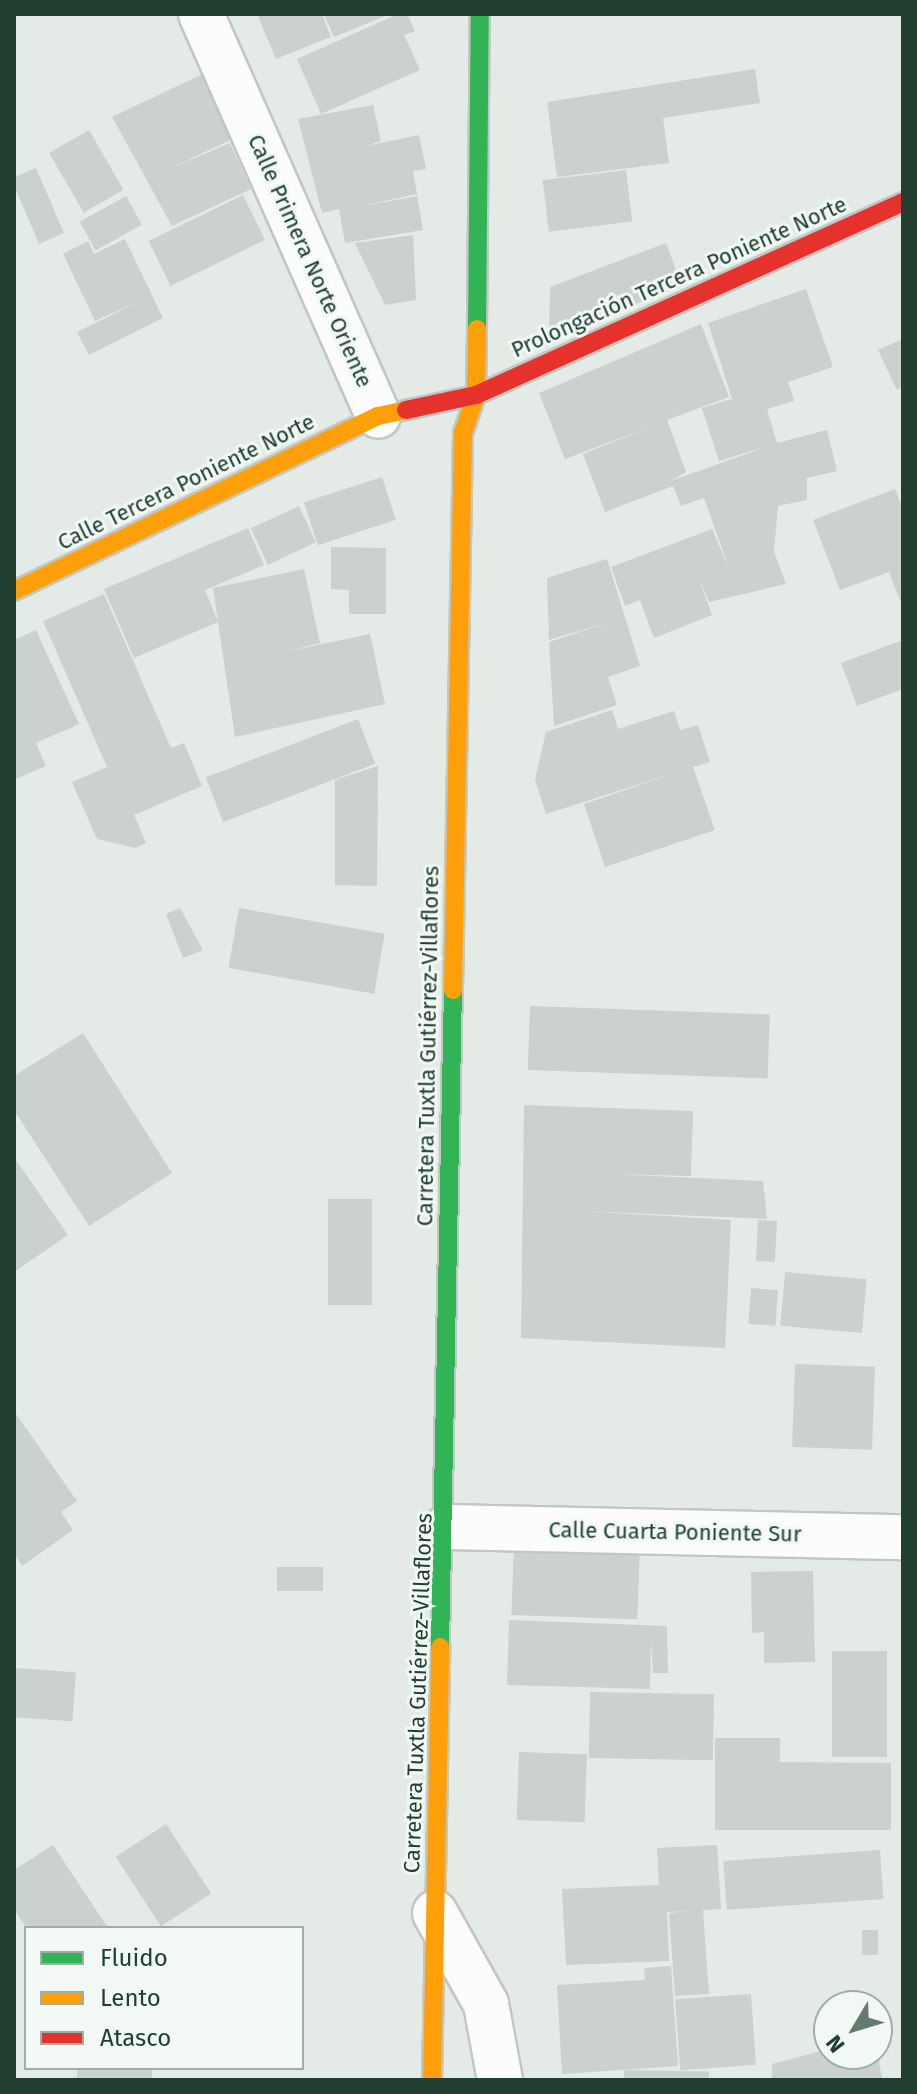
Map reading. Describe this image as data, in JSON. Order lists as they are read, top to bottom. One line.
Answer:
{"streets":{"main road":["Calle Primera Norte Oriente","Prolongación Tercera Poniente Norte","Calle Tercera Poniente Norte","Carretera Tuxtla Gutiérrez-Villaflores"],"street":["Calle Cuarta Poniente Sur"]},"crossings":[["Calle Primera Norte Oriente","Prolongación Tercera Poniente Norte"],["Calle Primera Norte Oriente","Calle Tercera Poniente Norte"],["Calle Primera Norte Oriente","Carretera Tuxtla Gutiérrez-Villaflores"],["Prolongación Tercera Poniente Norte","Carretera Tuxtla Gutiérrez-Villaflores"],["Carretera Tuxtla Gutiérrez-Villaflores","Calle Cuarta Poniente Sur"]],"legend":["Fluido","Lento","Atasco"],"north":"bottom left"}
